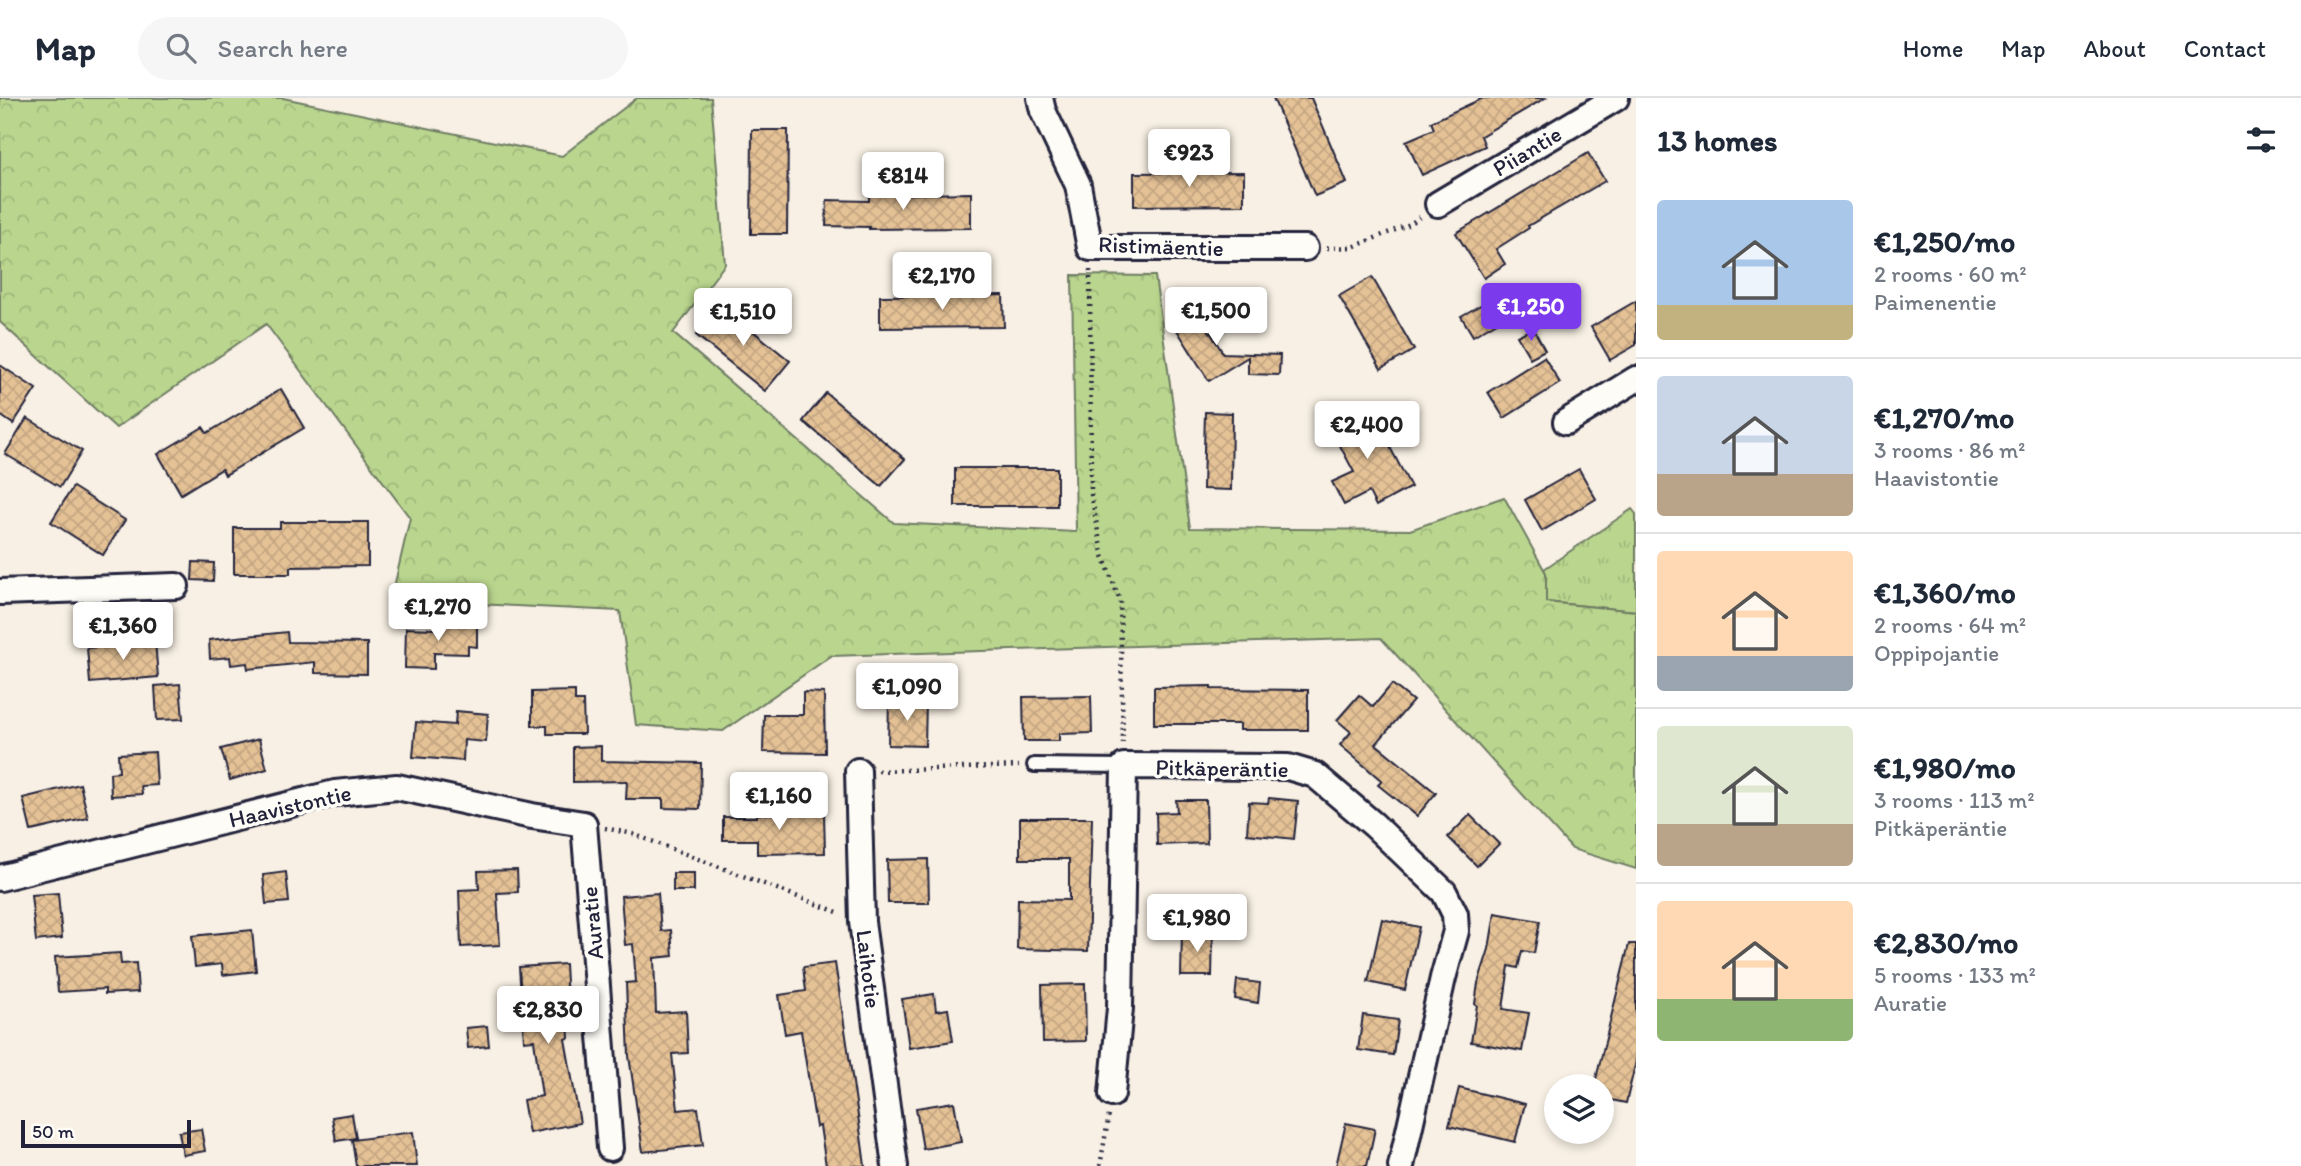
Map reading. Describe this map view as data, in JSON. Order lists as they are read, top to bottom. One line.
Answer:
{"streets":{"street":["Piiantie","Ristimäentie","Pitkäperäntie","Haavistontie","Auratie","Laihotie"]},"crossings":[["Haavistontie","Auratie"]],"scale_bar":"50 m","page":{"header":"Map","search":"Search here","nav":["Home","Map","About","Contact"],"heading":"13 homes","price":["€923","€814","€2,170","€1,250","€1,500","€1,510","€2,400","€1,270","€1,360","€1,090","€1,160","€1,980","€2,830"],"list":[{"name":"€1,250/mo","note":"2 rooms · 60 m² · Paimenentie"},{"name":"€1,270/mo","note":"3 rooms · 86 m² · Haavistontie"},{"name":"€1,360/mo","note":"2 rooms · 64 m² · Oppipojantie"},{"name":"€1,980/mo","note":"3 rooms · 113 m² · Pitkäperäntie"},{"name":"€2,830/mo","note":"5 rooms · 133 m² · Auratie"}],"scale":"50 m"}}
